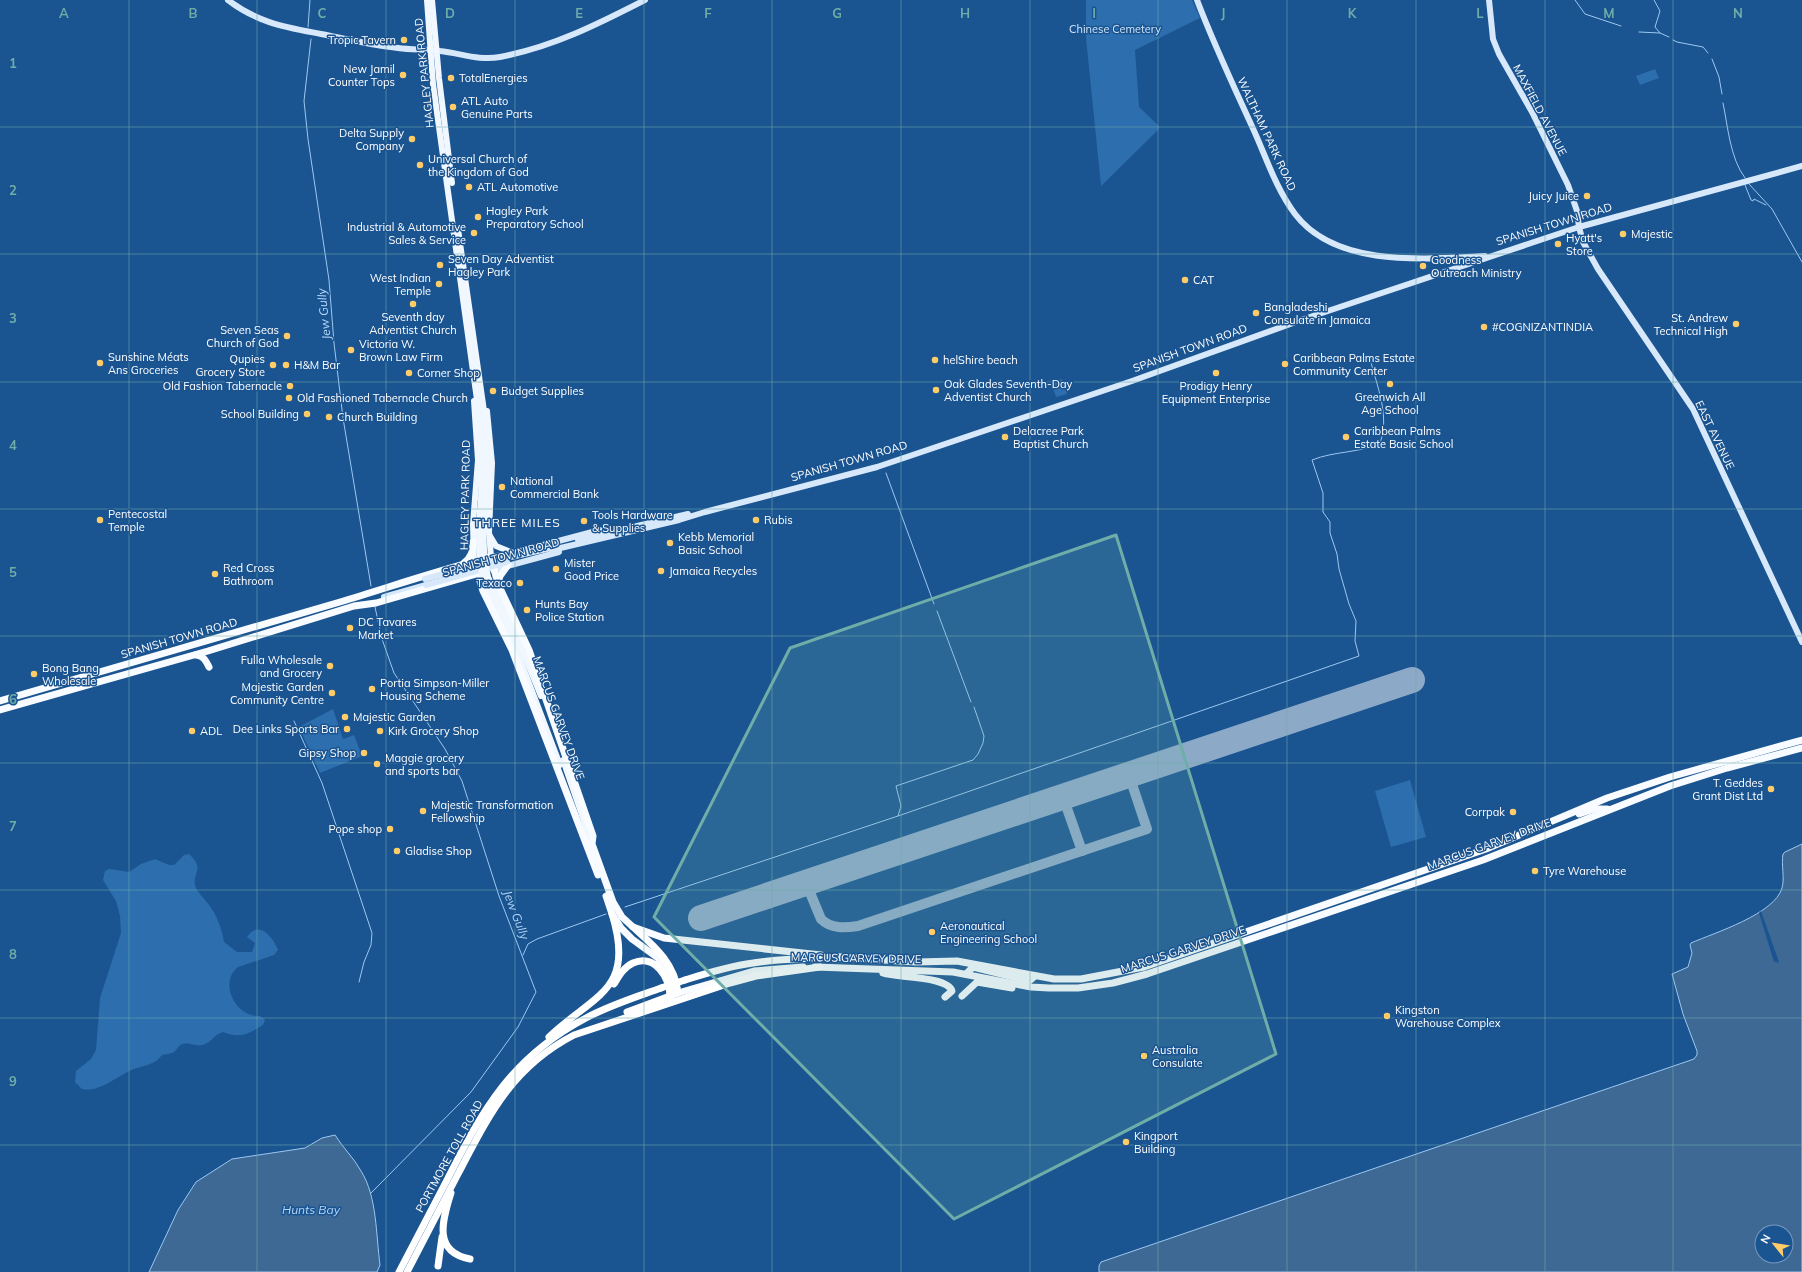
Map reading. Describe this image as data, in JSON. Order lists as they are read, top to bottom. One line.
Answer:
{"streets":{"highway":["SPANISH TOWN ROAD","MARCUS GARVEY DRIVE","PORTMORE TOLL ROAD"],"main road":["HAGLEY PARK ROAD","MAXFIELD AVENUE","WALTHAM PARK ROAD","EAST AVENUE"]},"crossings":[["HAGLEY PARK ROAD","SPANISH TOWN ROAD"],["HAGLEY PARK ROAD","MARCUS GARVEY DRIVE"],["MAXFIELD AVENUE","SPANISH TOWN ROAD"],["MAXFIELD AVENUE","EAST AVENUE"],["WALTHAM PARK ROAD","SPANISH TOWN ROAD"],["SPANISH TOWN ROAD","EAST AVENUE"],["SPANISH TOWN ROAD","MARCUS GARVEY DRIVE"],["MARCUS GARVEY DRIVE","PORTMORE TOLL ROAD"]],"districts":["THREE MILES"],"water":["Jew Gully","Hunts Bay"],"parks":["Chinese Cemetery"],"places":["Tropic Tavern","New Jamil Counter Tops","TotalEnergies","ATL Auto Genuine Parts","Delta Supply Company","Universal Church of the Kingdom of God","ATL Automotive","Juicy Juice","Hagley Park Preparatory School","Industrial & Automotive Sales & Service","Majestic","Hyatt's Store","Seven Day Adventist Hagley Park","Goodness Outreach Ministry","CAT","West Indian Temple","Seventh day Adventist Church","Bangladeshi Consulate in Jamaica","St. Andrew Technical High","#COGNIZANTINDIA","Seven Seas Church of God","Victoria W. Brown Law Firm","helShire beach","Sunshine Méats Ans Groceries","Caribbean Palms Estate Community Center","Qupies Grocery Store","H&M Bar","Corner Shop","Prodigy Henry Equipment Enterprise","Greenwich All Age School","Old Fashion Tabernacle","Oak Glades Seventh-Day Adventist Church","Budget Supplies","Old Fashioned Tabernacle Church","School Building","Church Building","Delacree Park Baptist Church","Caribbean Palms Estate Basic School","National Commercial Bank","Pentecostal Temple","Rubis","Tools Hardware & Supplies","Kebb Memorial Basic School","Mister Good Price","Jamaica Recycles","Red Cross Bathroom","Texaco","Hunts Bay Police Station","DC Tavares Market","Fulla Wholesale and Grocery","Bong Bang Wholesale","Portia Simpson-Miller Housing Scheme","Majestic Garden Community Centre","Majestic Garden","Dee Links Sports Bar","ADL","Kirk Grocery Shop","Gipsy Shop","Maggie grocery and sports bar","T. Geddes Grant Dist Ltd","Majestic Transformation Fellowship","Corrpak","Pope shop","Gladise Shop","Tyre Warehouse","Aeronautical Engineering School","Kingston Warehouse Complex","Australia Consulate","Kingport Building"],"north":"top left","grid":{"columns":["A","B","C","D","E","F","G","H","I","J","K","L","M","N"],"rows":["1","2","3","4","5","6","7","8","9"]}}
